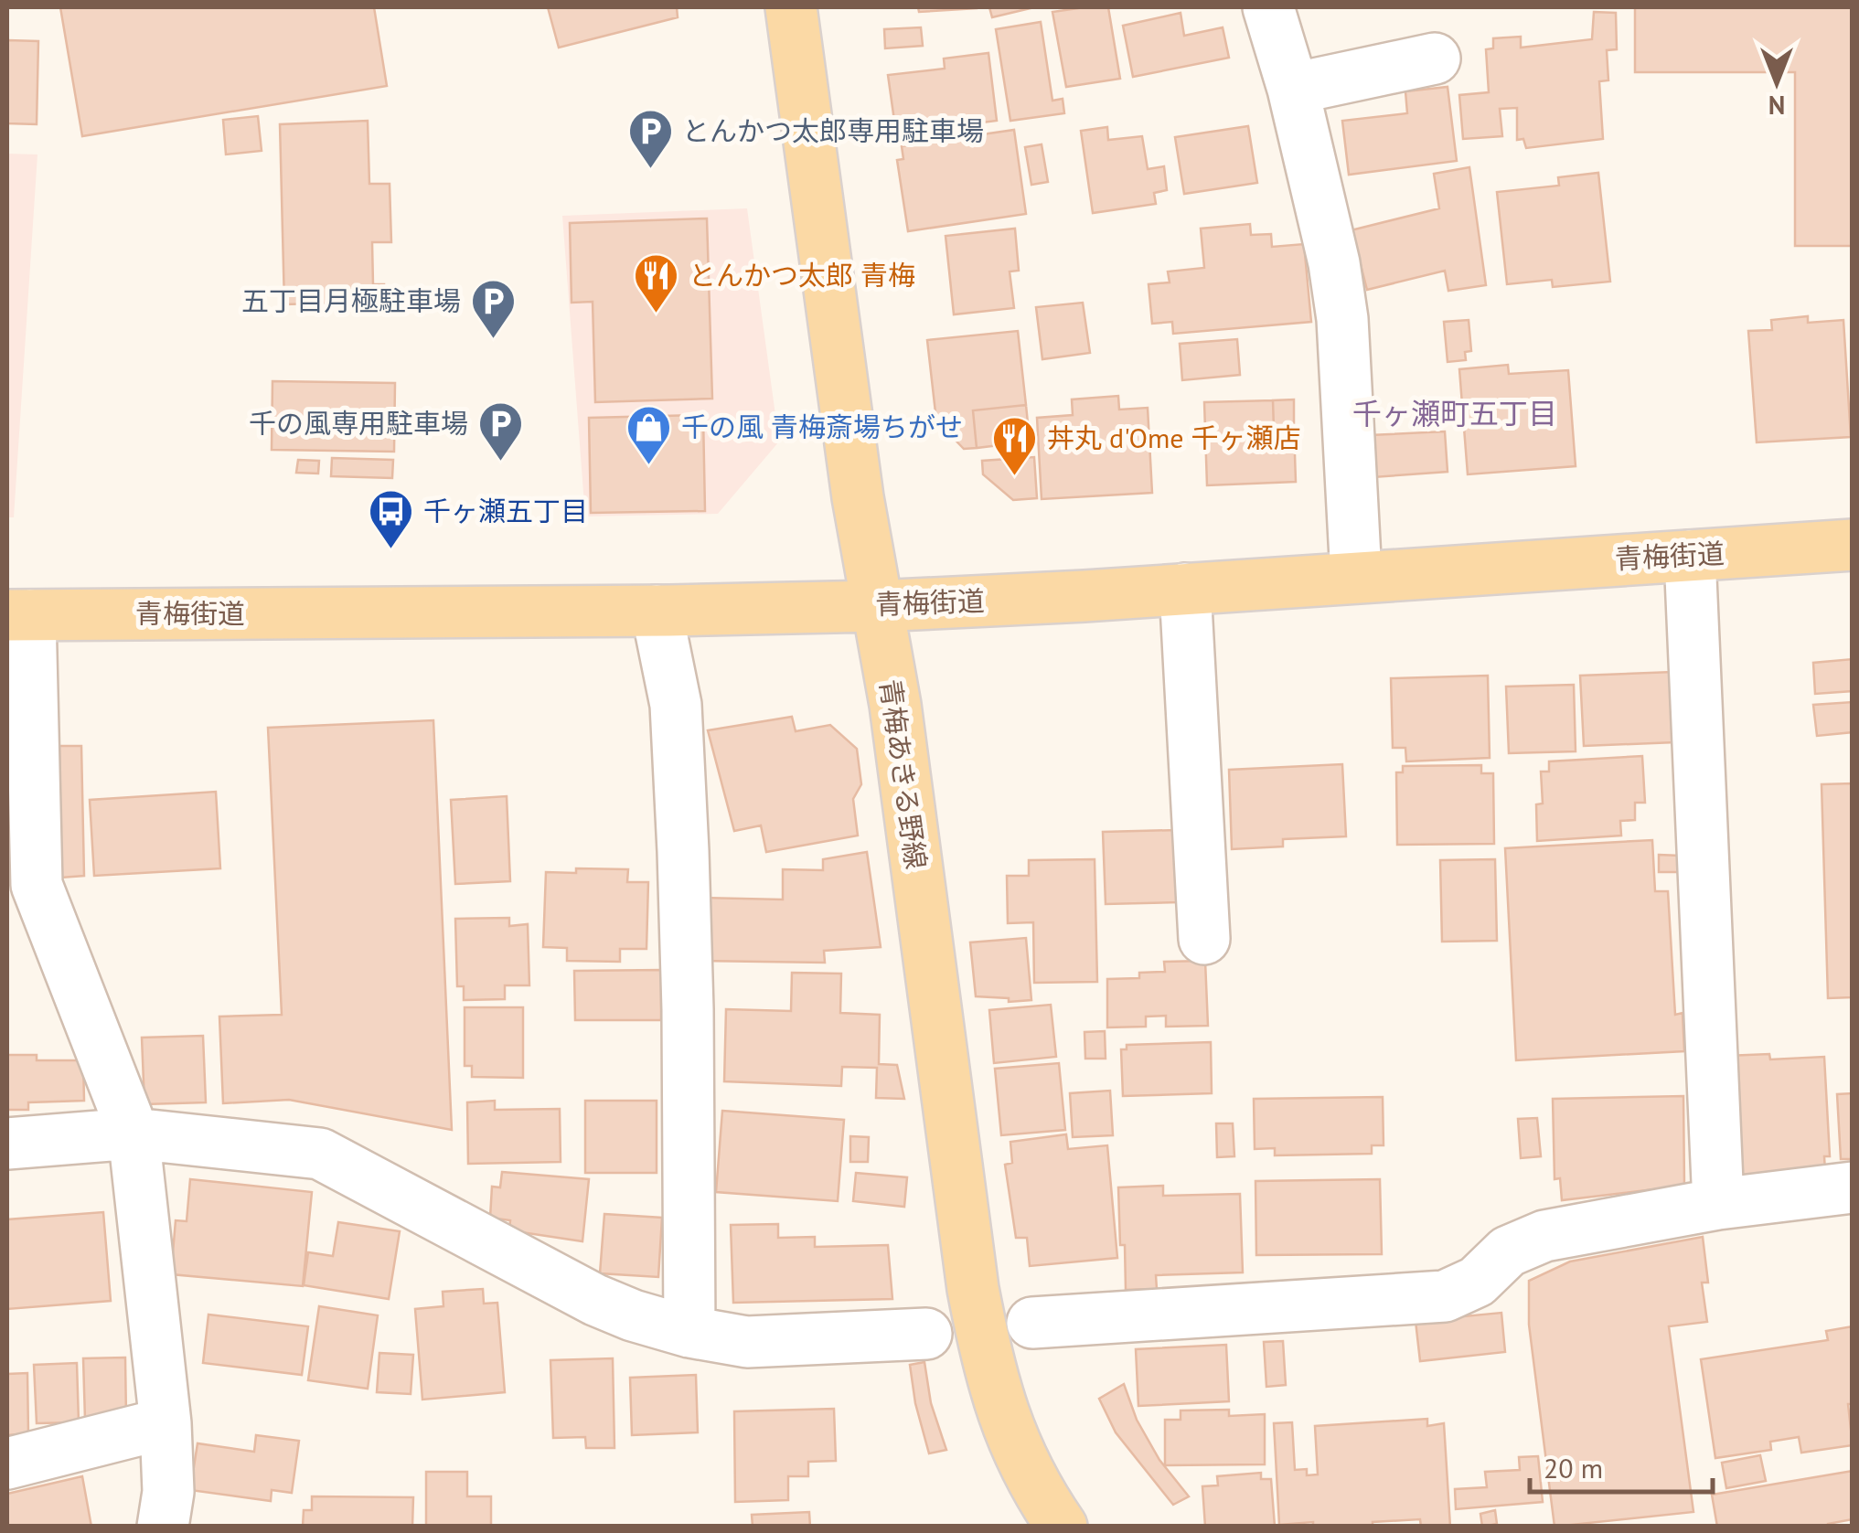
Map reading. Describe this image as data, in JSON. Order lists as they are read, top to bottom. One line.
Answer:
{"streets":{"main road":["青梅街道","青梅あきる野線"]},"crossings":[["青梅街道","青梅あきる野線"]],"districts":["千ヶ瀬町五丁目"],"places":{"parking":["とんかつ太郎専用駐車場","五丁目月極駐車場","千の風専用駐車場"],"restaurant":["とんかつ太郎 青梅","丼丸 d'Ome 千ヶ瀬店"],"shop":["千の風 青梅斎場ちがせ"],"bus stop":["千ヶ瀬五丁目"]},"scale_bar":"20 m","north":"bottom"}
